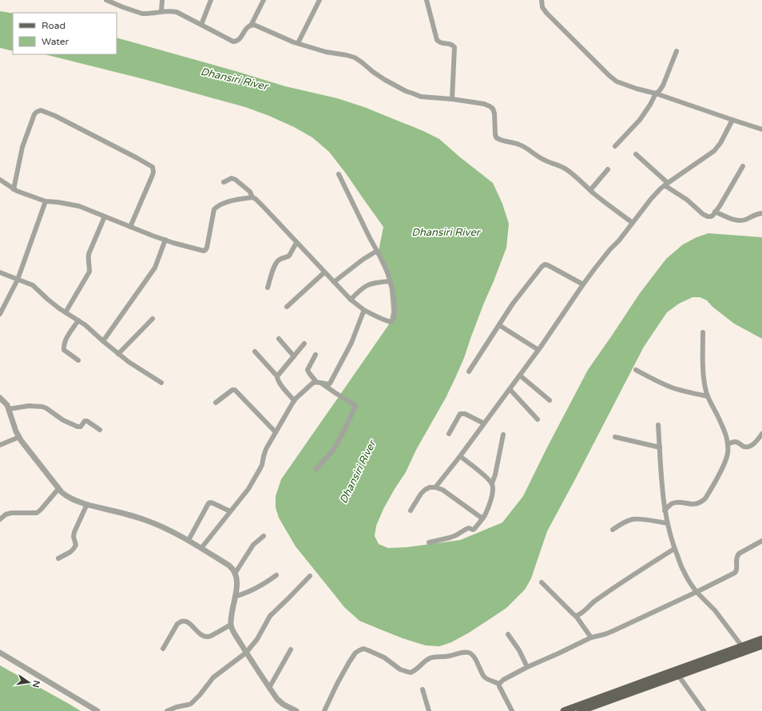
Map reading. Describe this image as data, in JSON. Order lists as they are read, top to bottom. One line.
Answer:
{"water":["Dhansiri River"],"legend":["Road","Water"],"north":"right"}
